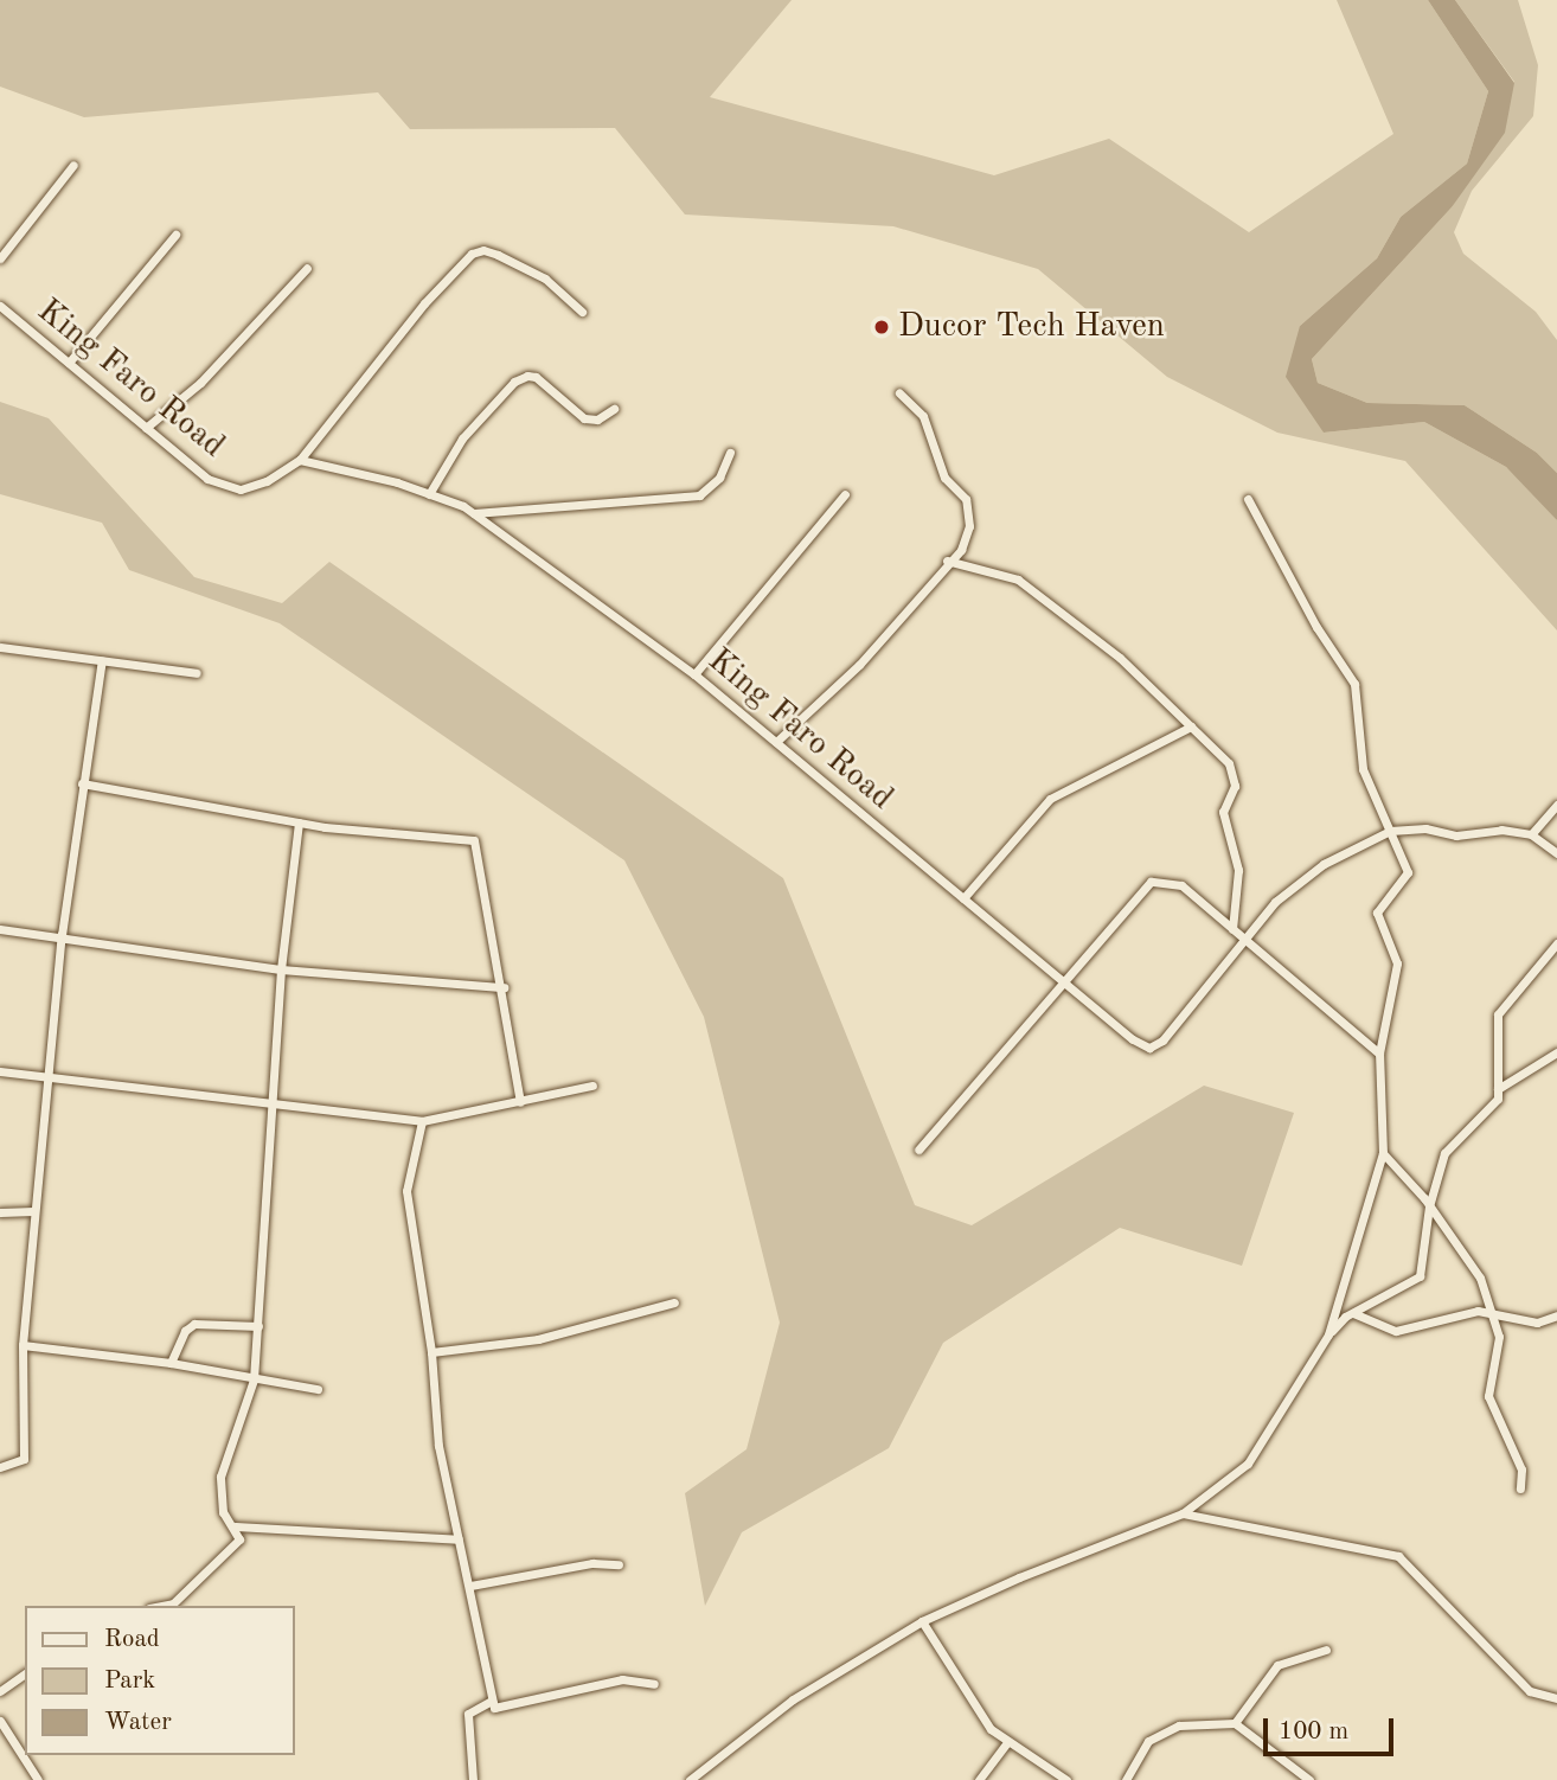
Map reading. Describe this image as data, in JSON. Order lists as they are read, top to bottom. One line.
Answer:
{"streets":{"street":["King Faro Road"]},"places":["Ducor Tech Haven"],"legend":["Road","Park","Water"],"scale_bar":"100 m"}
